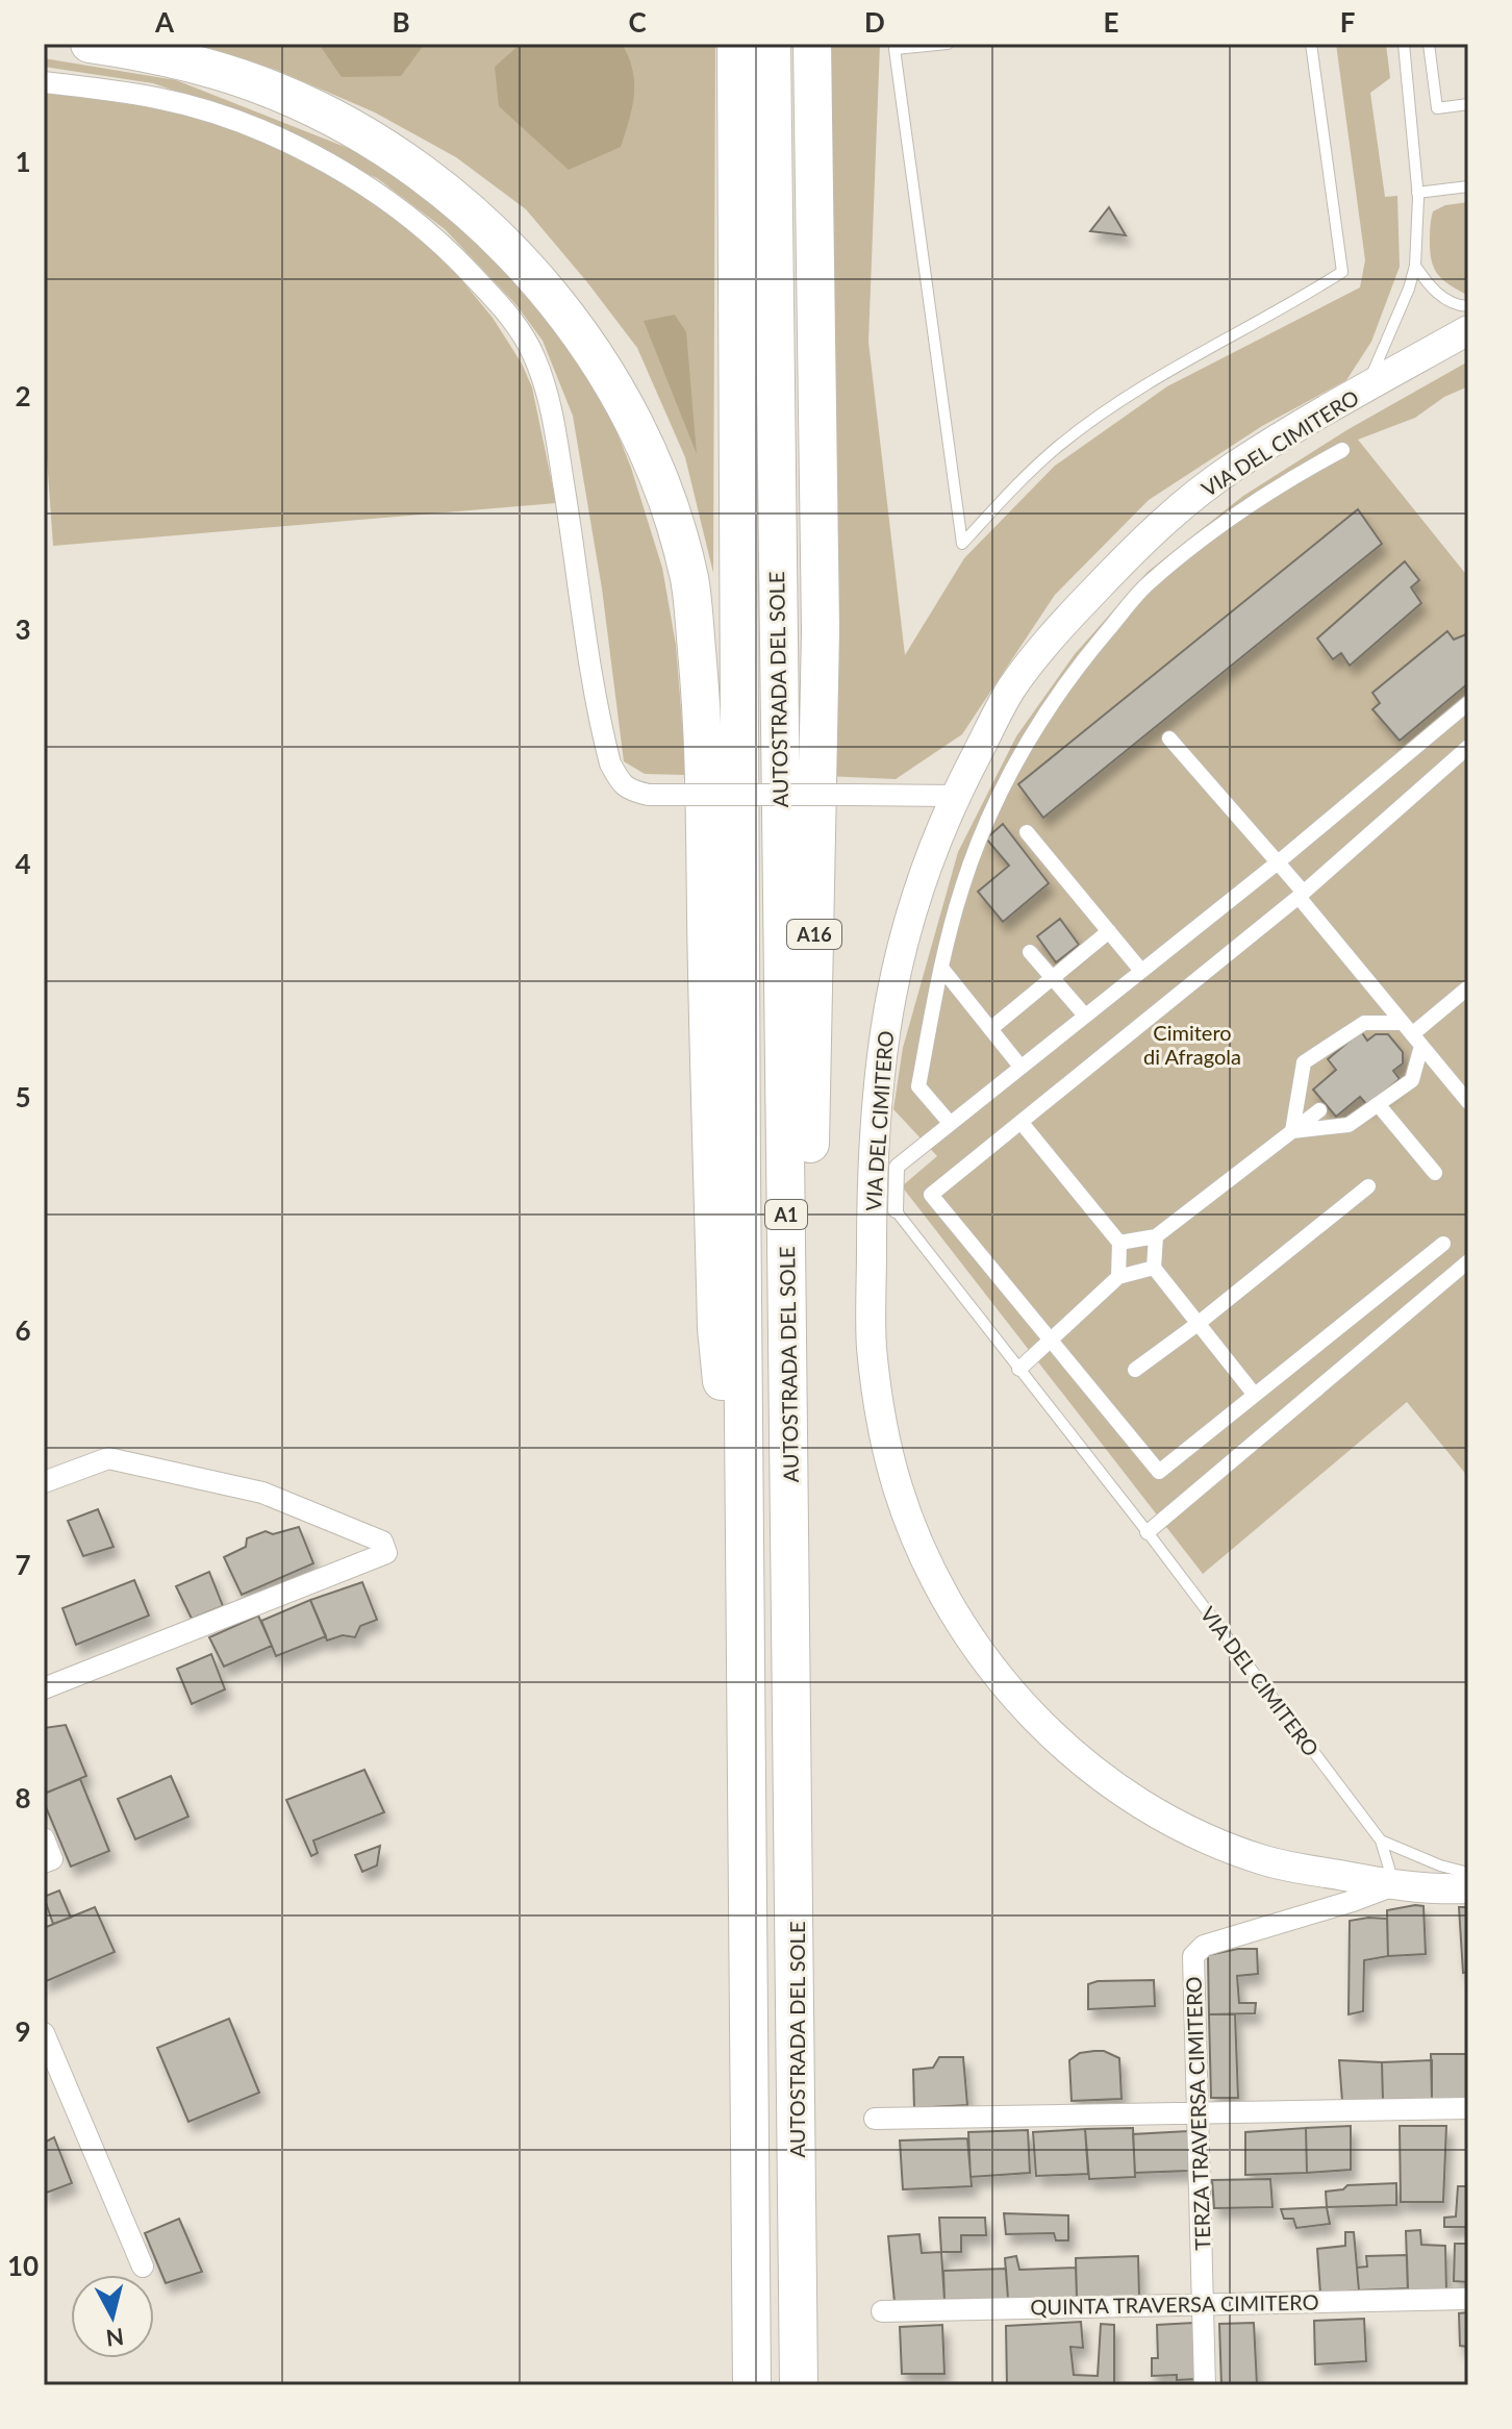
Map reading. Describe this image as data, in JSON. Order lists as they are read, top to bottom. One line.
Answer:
{"streets":{"highway":["AUTOSTRADA DEL SOLE","A16","A1"],"main road":["VIA DEL CIMITERO"],"street":["TERZA TRAVERSA CIMITERO","QUINTA TRAVERSA CIMITERO"]},"crossings":[["VIA DEL CIMITERO","TERZA TRAVERSA CIMITERO"],["AUTOSTRADA DEL SOLE","A16"],["TERZA TRAVERSA CIMITERO","QUINTA TRAVERSA CIMITERO"]],"parks":["Cimitero di Afragola"],"north":"bottom","grid":{"columns":["A","B","C","D","E","F"],"rows":["1","2","3","4","5","6","7","8","9","10"]}}
